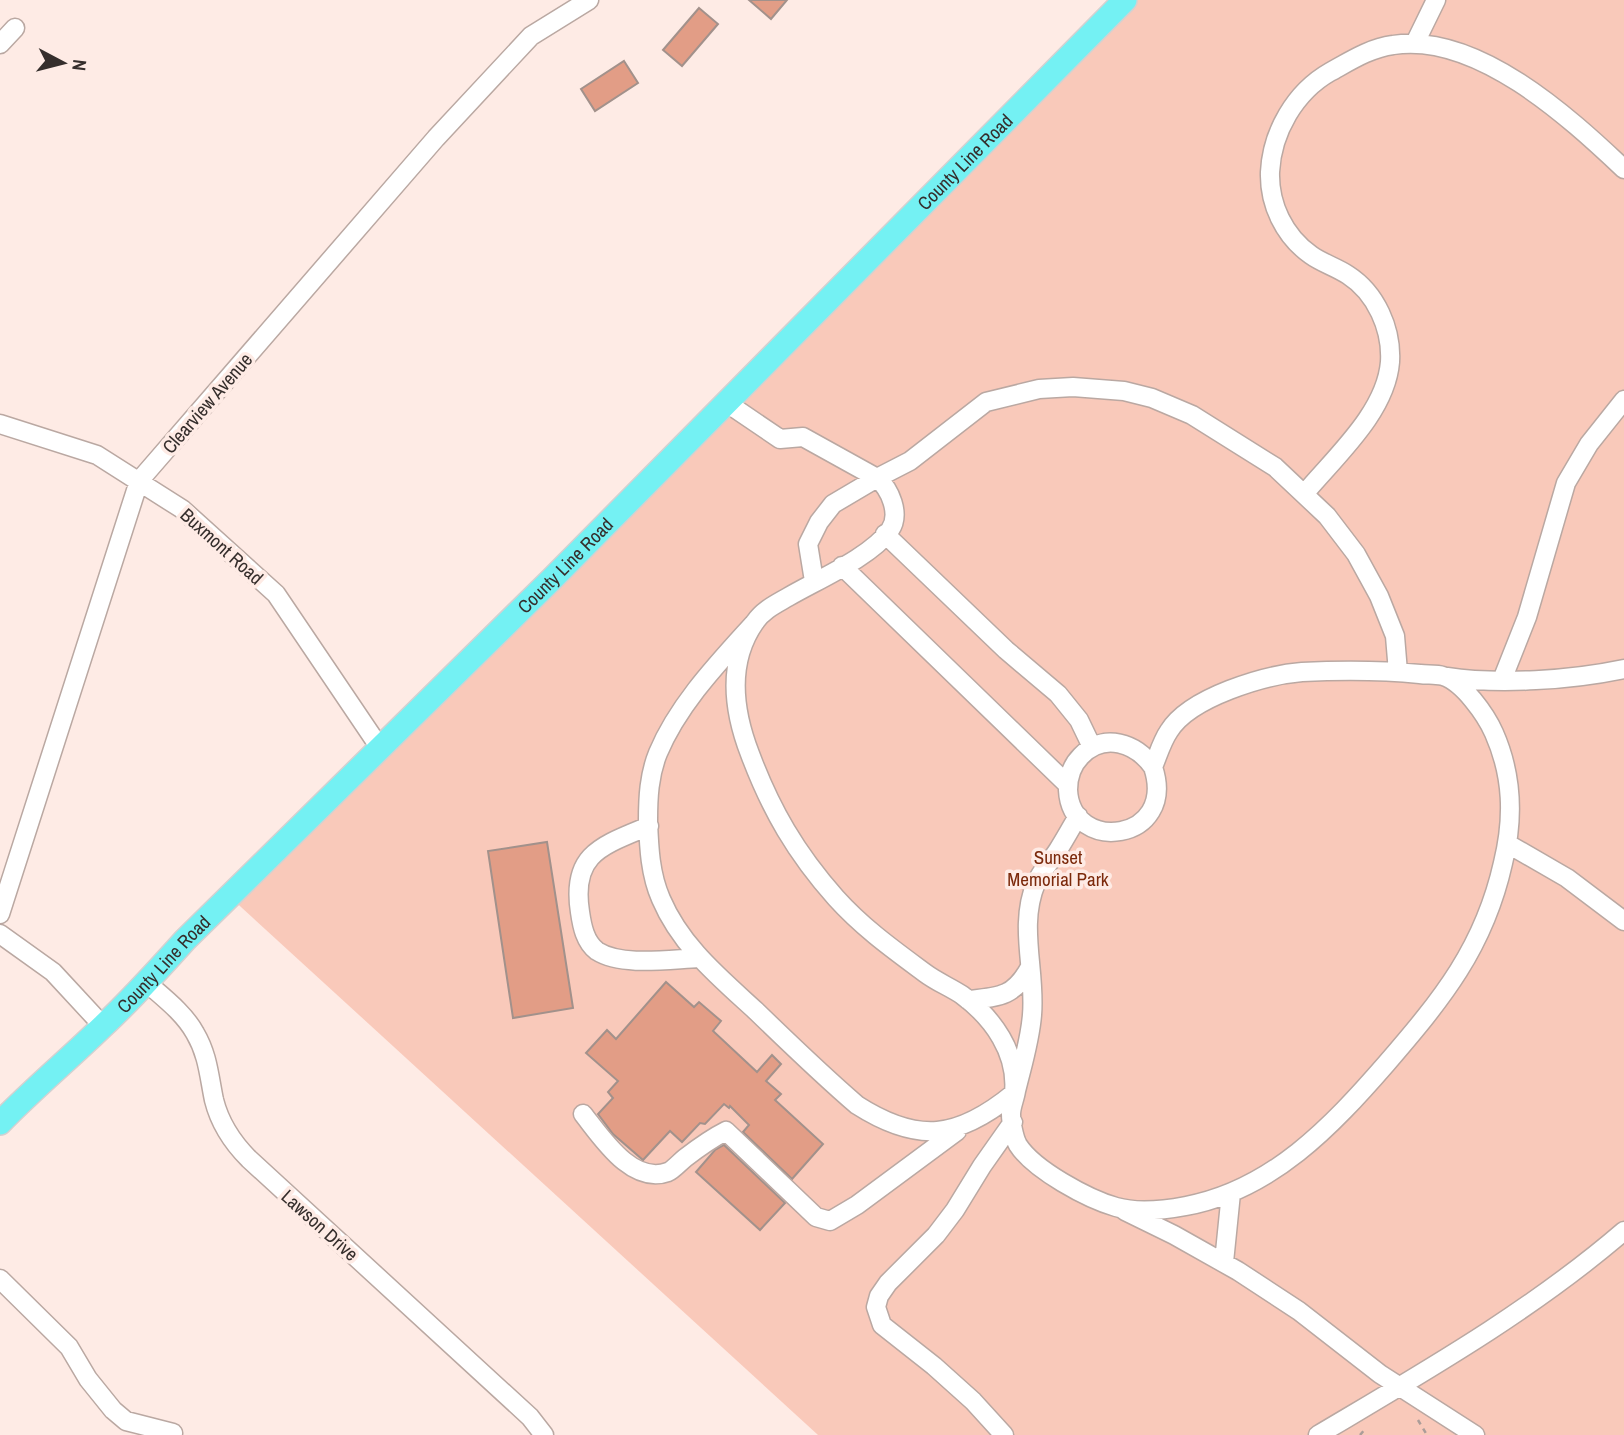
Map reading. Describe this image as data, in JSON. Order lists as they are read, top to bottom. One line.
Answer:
{"streets":{"main road":["County Line Road"],"street":["Clearview Avenue","Buxmont Road","Lawson Drive"]},"crossings":[["County Line Road","Buxmont Road"],["County Line Road","Lawson Drive"],["Clearview Avenue","Buxmont Road"]],"parks":["Sunset Memorial Park"],"north":"right"}
